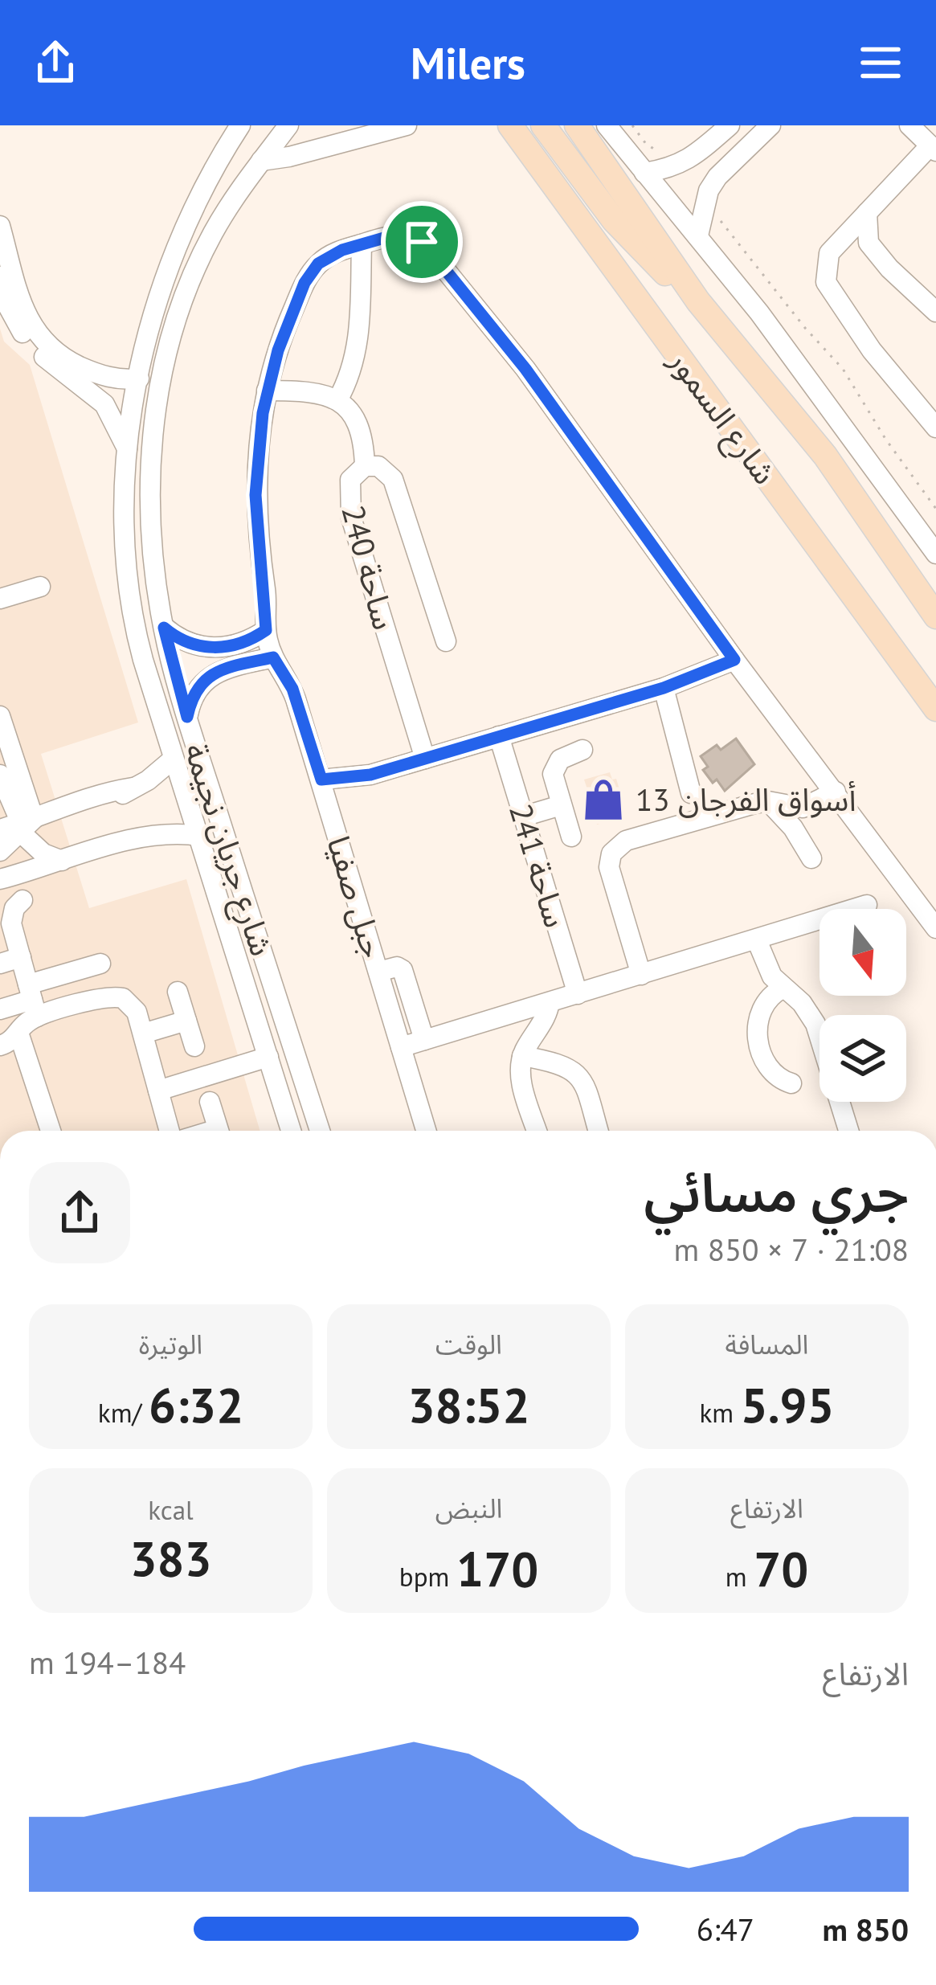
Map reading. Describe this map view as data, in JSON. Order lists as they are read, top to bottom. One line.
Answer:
{"streets":{"main road":["شارع السمور"],"street":["ساحة 240","شارع جريان نجيمة","ساحة 241","جبل صفيا"]},"places":{"shop":["أسواق الفرجان 13"]},"north":"bottom","page":{"header":"Milers","heading":["جري مسائي","21:08 · 7 × 850 m"],"stats":[["المسافة","5.95 km"],["الوقت","38:52"],["الوتيرة","6:32 /km"],["الارتفاع","70 m"],["النبض","170 bpm"],["kcal","383"]],"chart":["الارتفاع","184–194 m"],"list":[{"name":"850 m","note":"6:47"}]}}
